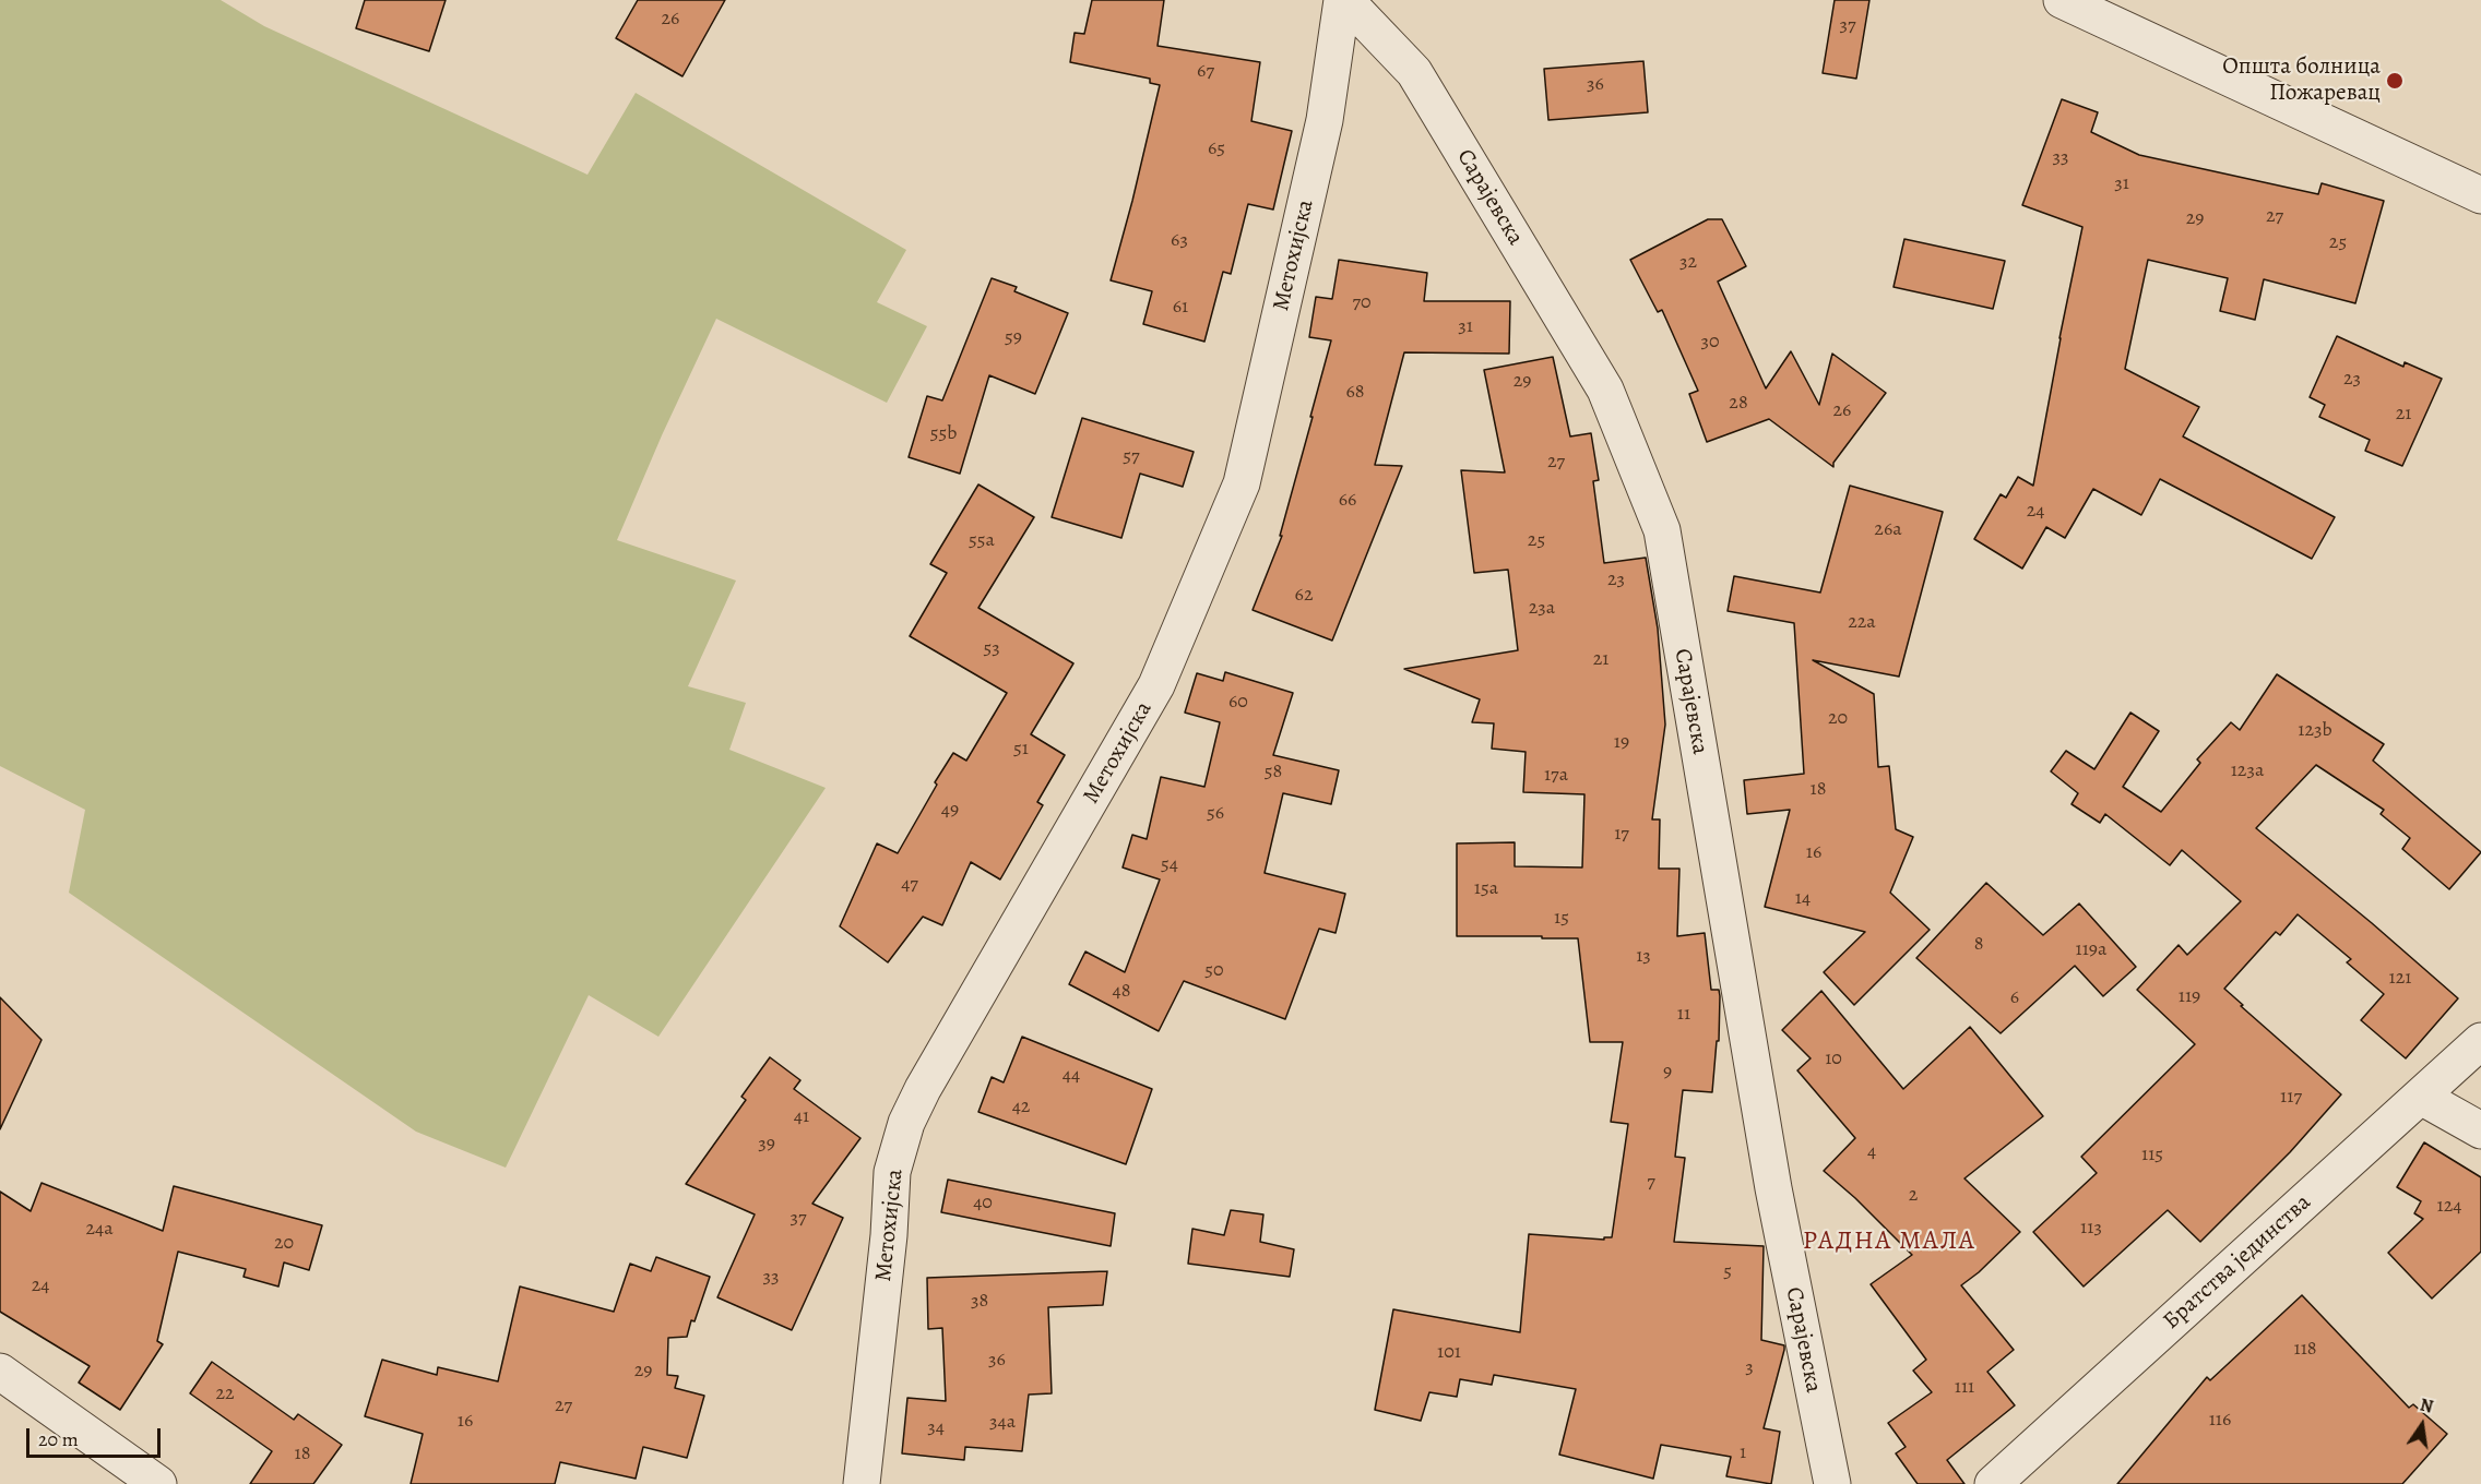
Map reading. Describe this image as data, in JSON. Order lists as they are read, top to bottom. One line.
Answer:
{"streets":{"street":["Сарајевска","Метохијска","Братства јединства"]},"crossings":[["Сарајевска","Метохијска"]],"districts":["РАДНА МАЛА"],"places":["Општа болница Пожаревац"],"house_numbers":["26","37","67","36","65","33","31","27","29","63","25","32","70","61","31","59","30","23","29","68","28","26","21","55b","57","27","66","24","26a","55a","25","23","62","23a","22a","53","21","60","20","123b","19","51","123a","58","17a","18","49","56","17","16","54","47","15a","14","15","8","119a","13","50","121","48","119","6","11","10","9","44","117","42","41","39","4","115","7","2","40","124","37","113","24a","20","5","33","24","38","118","101","36","3","29","111","22","27","116","16","34a","34","1","18"],"scale_bar":"20 m","north":"top"}
